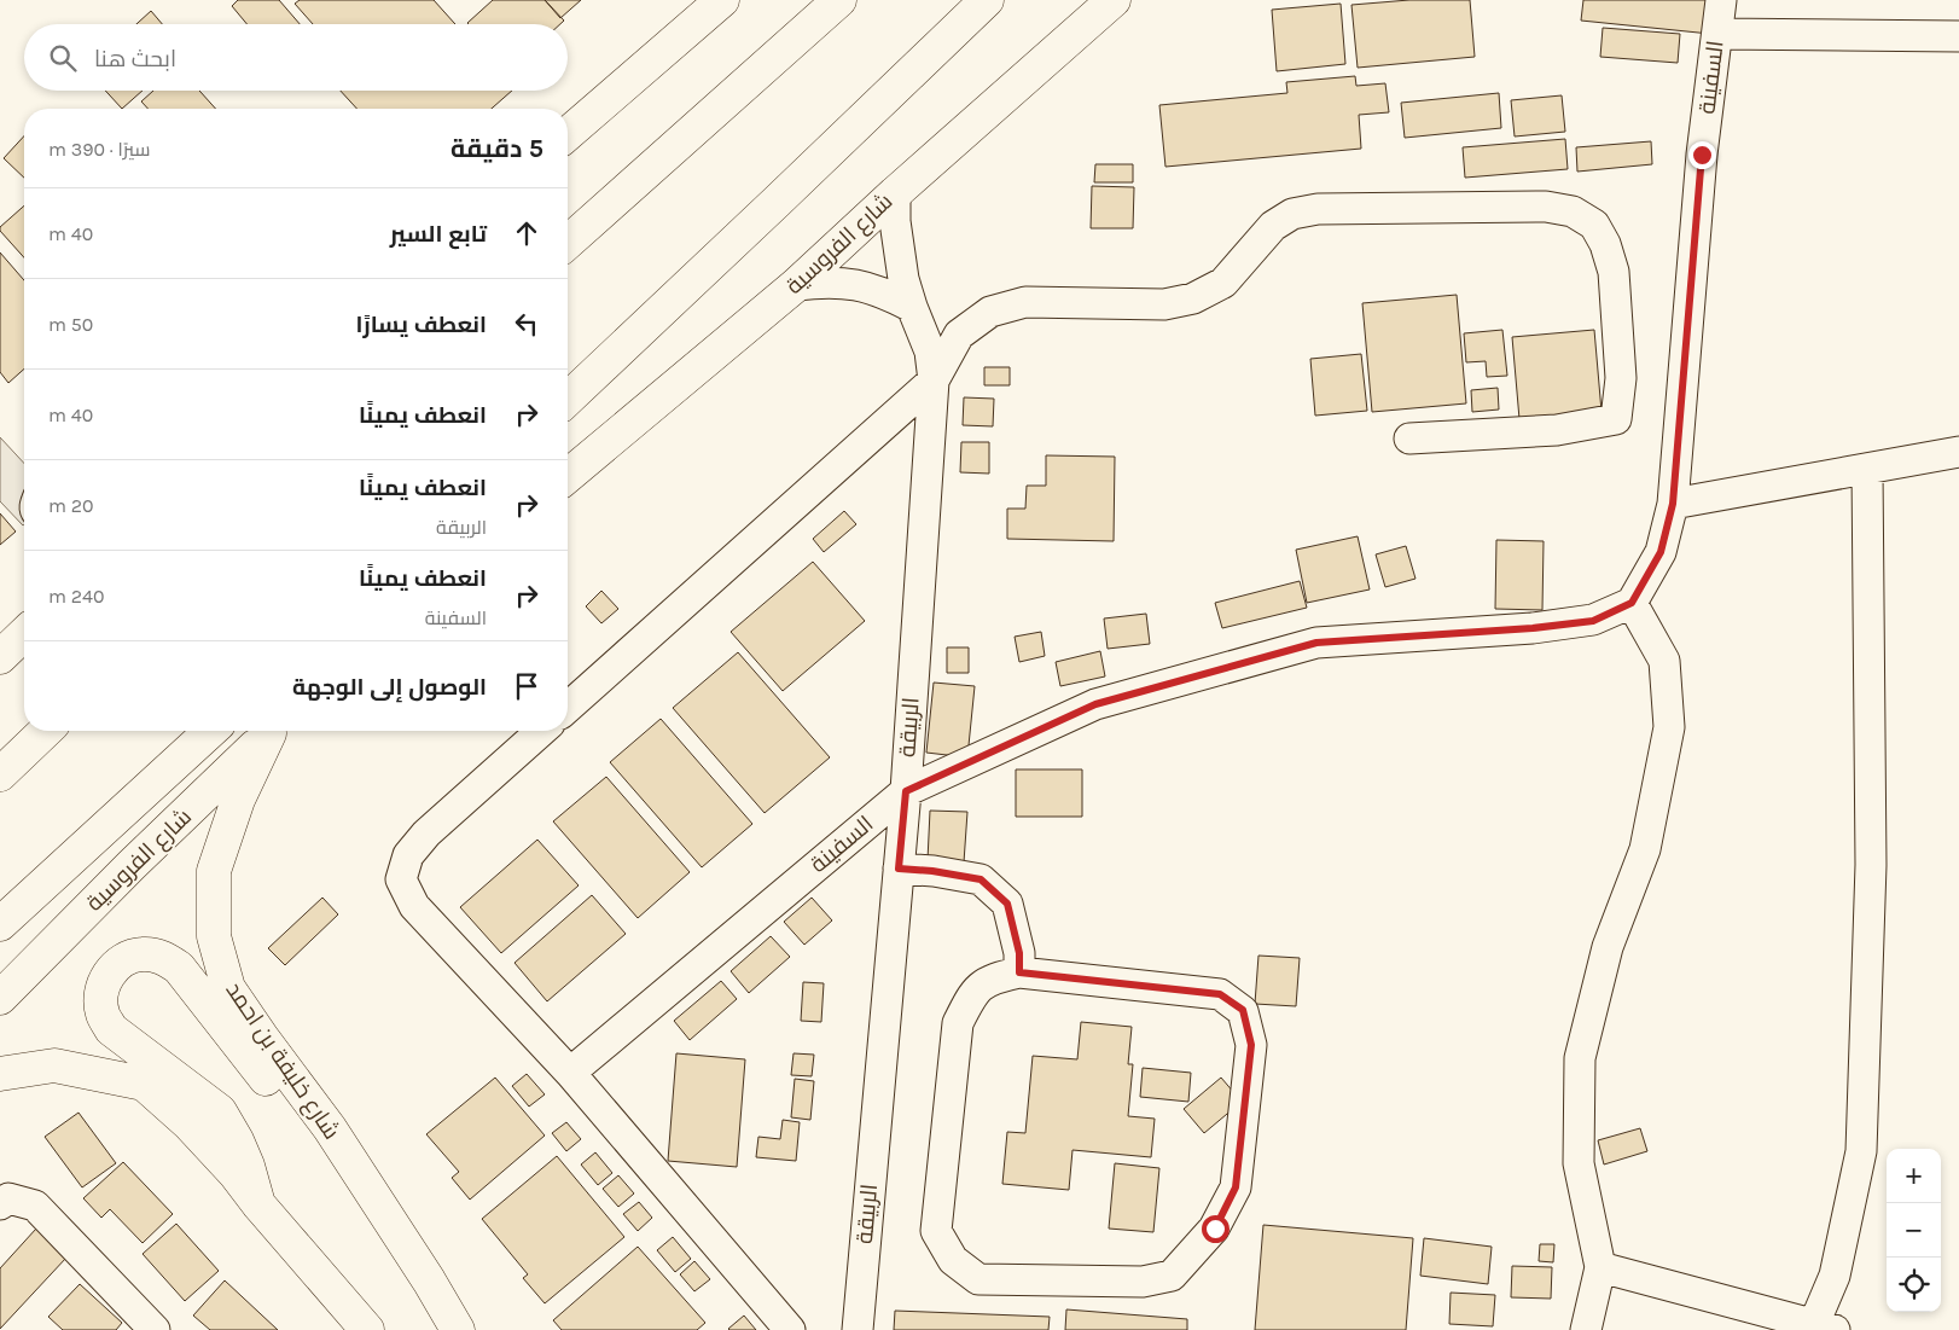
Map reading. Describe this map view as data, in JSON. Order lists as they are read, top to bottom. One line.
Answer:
{"streets":{"main road":["شارع الفروسية","شارع خليفة بن احمد"],"street":["السفينة","الربيقة"]},"crossings":[["السفينة","الربيقة"],["شارع الفروسية","الربيقة"]],"page":{"search":"ابحث هنا","heading":["5 دقيقة","سيرًا · 390 m"],"list":[["تابع السير","40 m"],["انعطف يسارًا","50 m"],["انعطف يمينًا","40 m"],["انعطف يمينًا","الربيقة","20 m"],["انعطف يمينًا","السفينة","240 m"],"الوصول إلى الوجهة"],"map_buttons":["+","−"]}}
